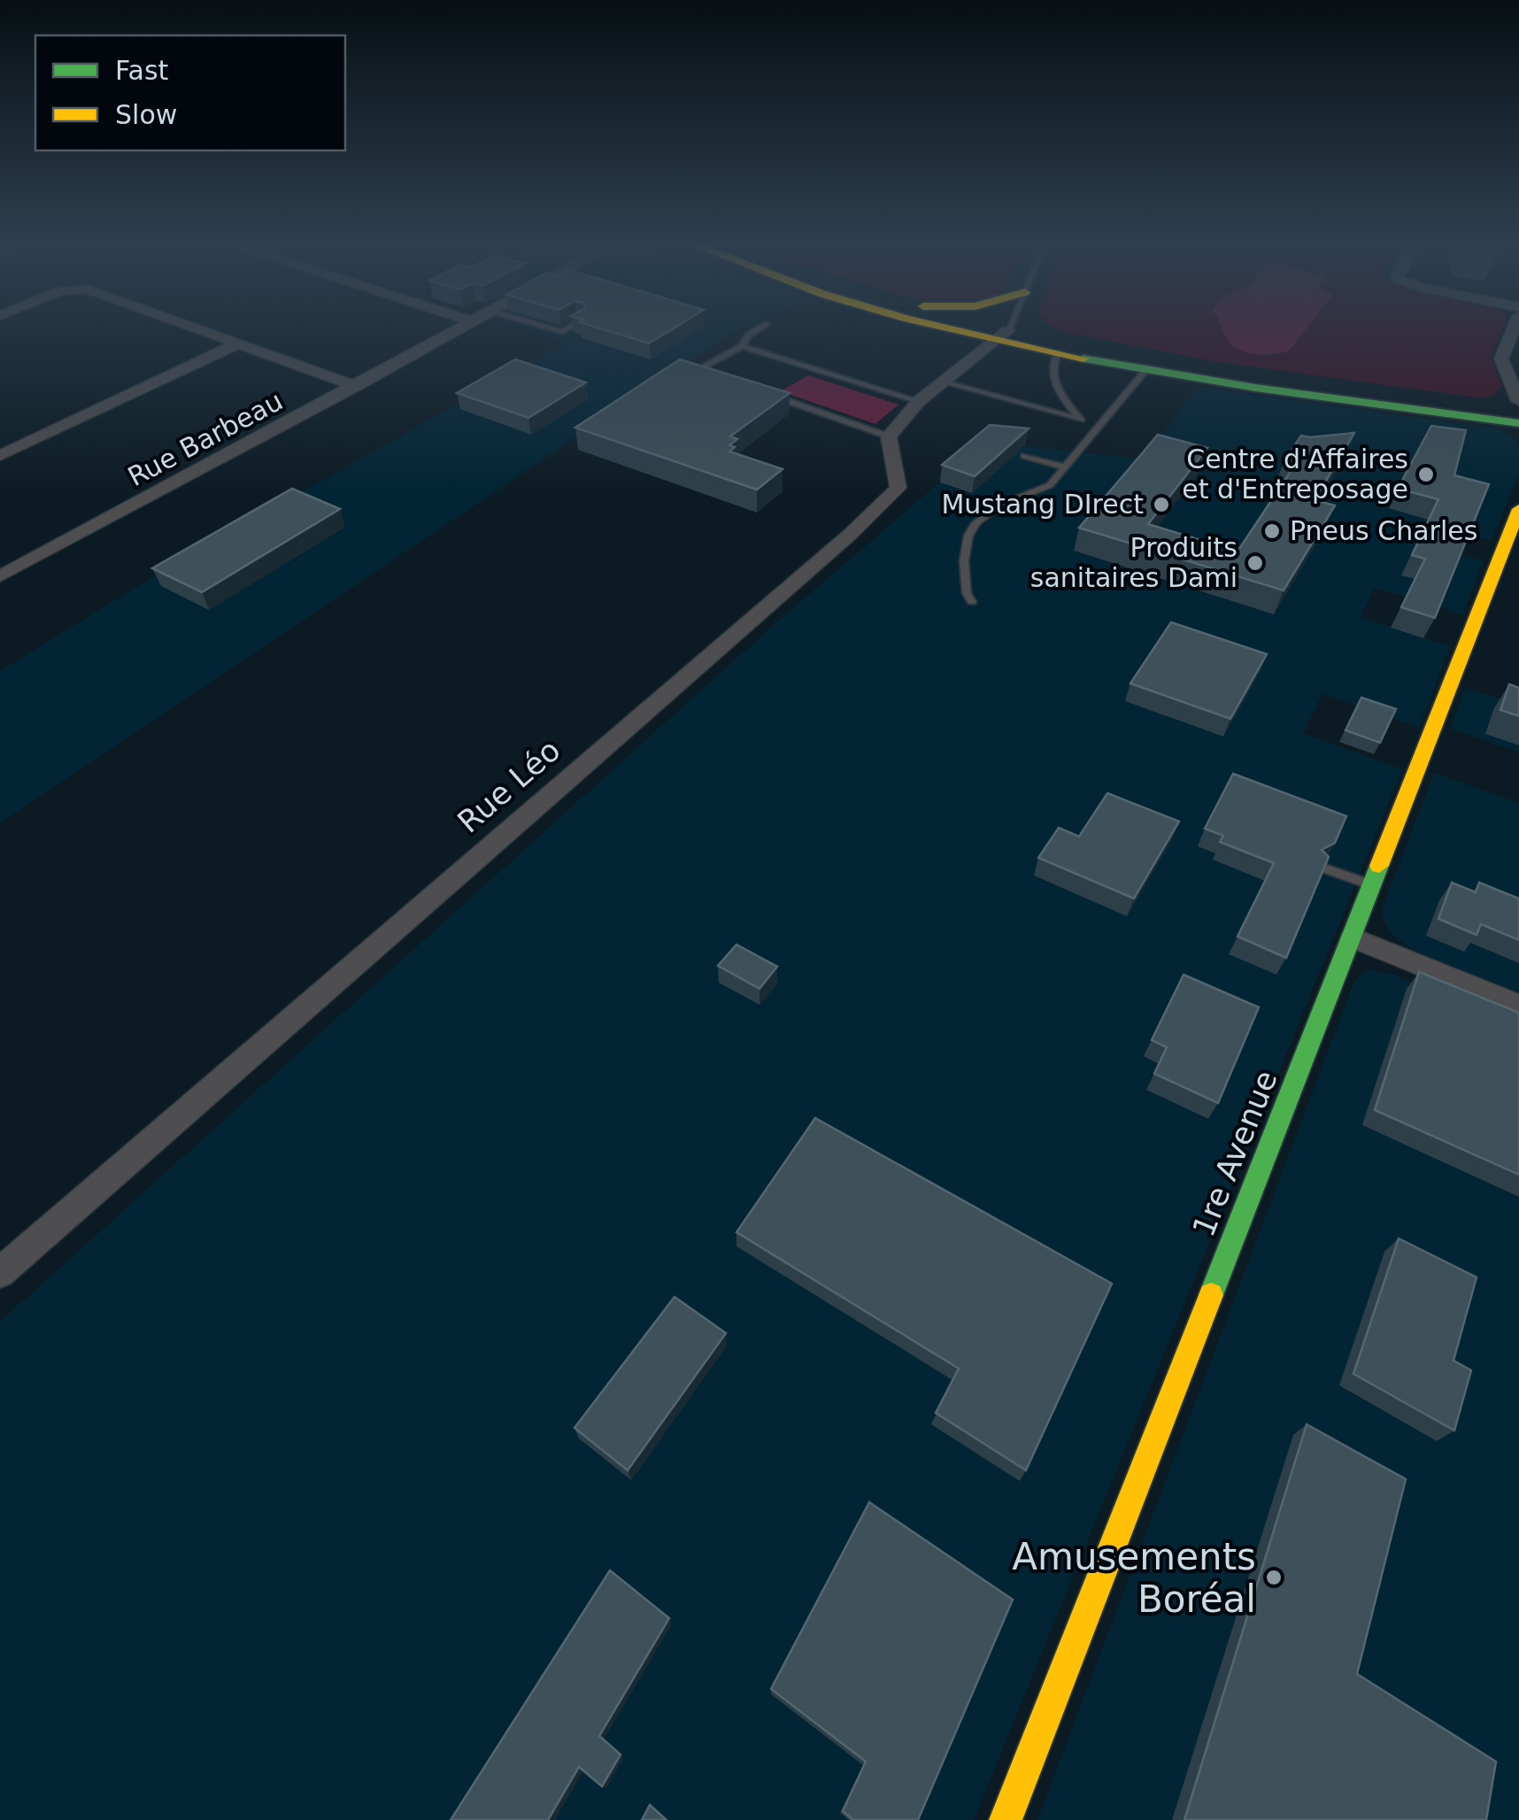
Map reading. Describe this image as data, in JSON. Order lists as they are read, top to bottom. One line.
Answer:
{"streets":{"main road":["1re Avenue"],"street":["Rue Barbeau","Rue Léo"]},"places":["Centre d'Affaires et d'Entreposage","Mustang DIrect","Pneus Charles","Produits sanitaires Dami","Amusements Boréal"],"legend":["Fast","Slow"]}
